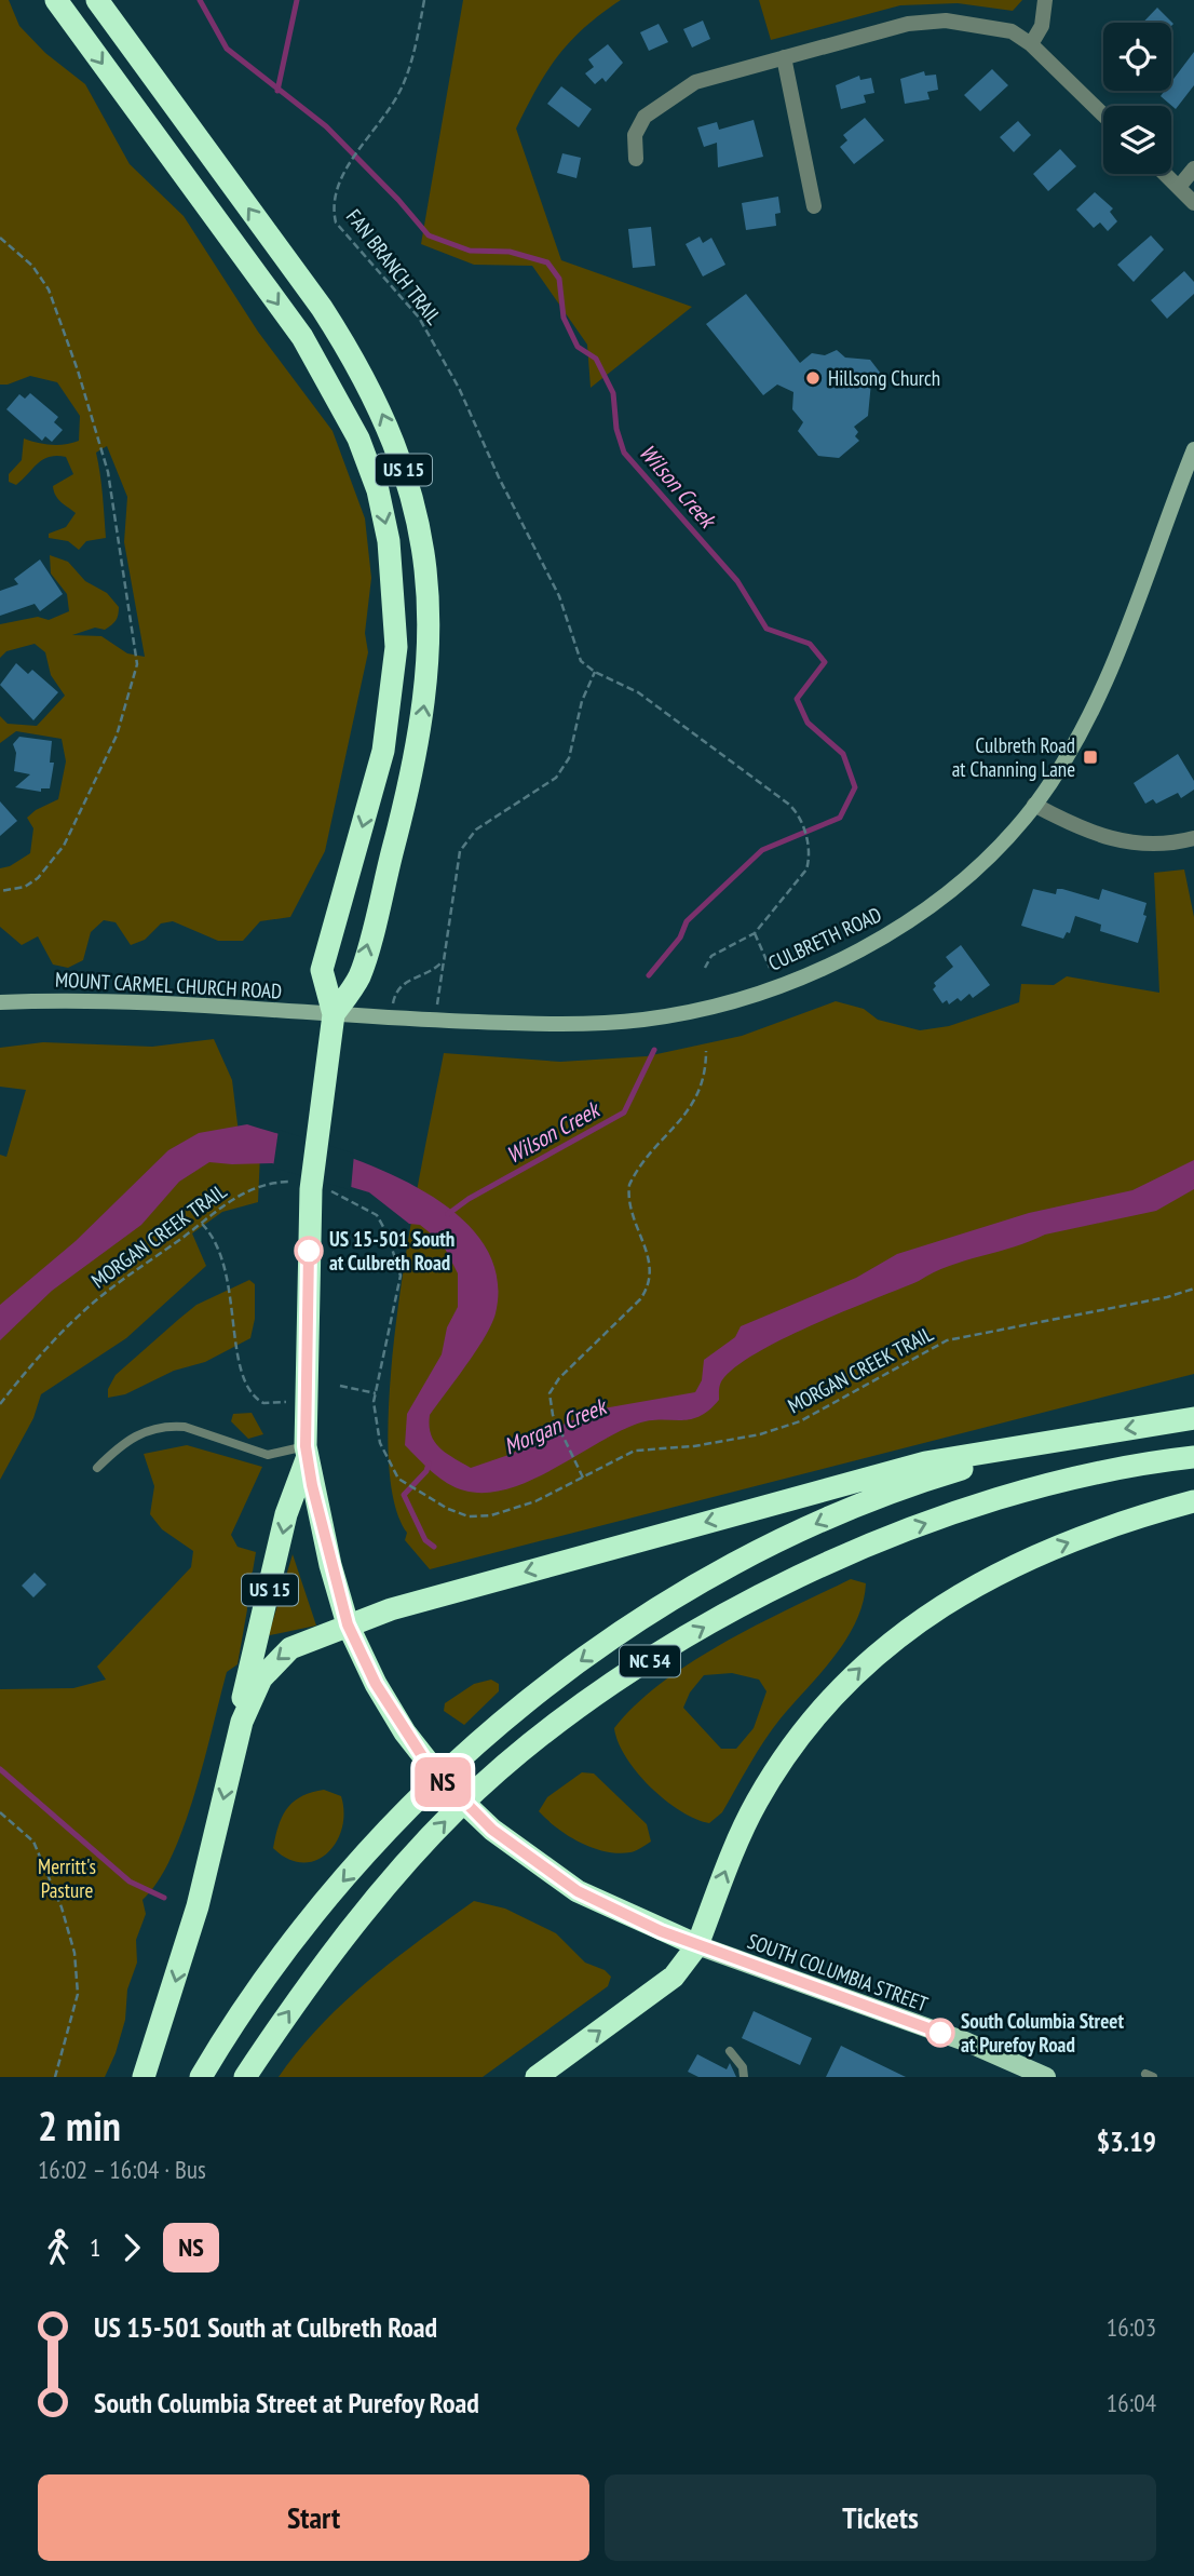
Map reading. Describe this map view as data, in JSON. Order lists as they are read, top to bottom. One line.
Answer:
{"streets":{"highway":["US 15","NC 54"],"main road":["SOUTH COLUMBIA STREET"],"street":["CULBRETH ROAD","MOUNT CARMEL CHURCH ROAD"],"path":["FAN BRANCH TRAIL","MORGAN CREEK TRAIL"]},"crossings":[["US 15","CULBRETH ROAD"],["US 15","MOUNT CARMEL CHURCH ROAD"],["US 15","SOUTH COLUMBIA STREET"],["CULBRETH ROAD","MOUNT CARMEL CHURCH ROAD"]],"water":["Wilson Creek","Morgan Creek"],"parks":["Merritt's Pasture"],"places":{"other":["Hillsong Church","US 15-501 South at Culbreth Road","South Columbia Street at Purefoy Road"],"transit":["Culbreth Road at Channing Lane"]},"lines":["bus line NS"],"page":{"on_map":"NS","heading":["2 min","16:02 – 16:04 · Bus","$3.19"],"legs":["1","NS"],"list":[{"name":"US 15-501 South at Culbreth Road","value":"16:03"},{"name":"South Columbia Street at Purefoy Road","value":"16:04"}],"buttons":["Start","Tickets"]}}
